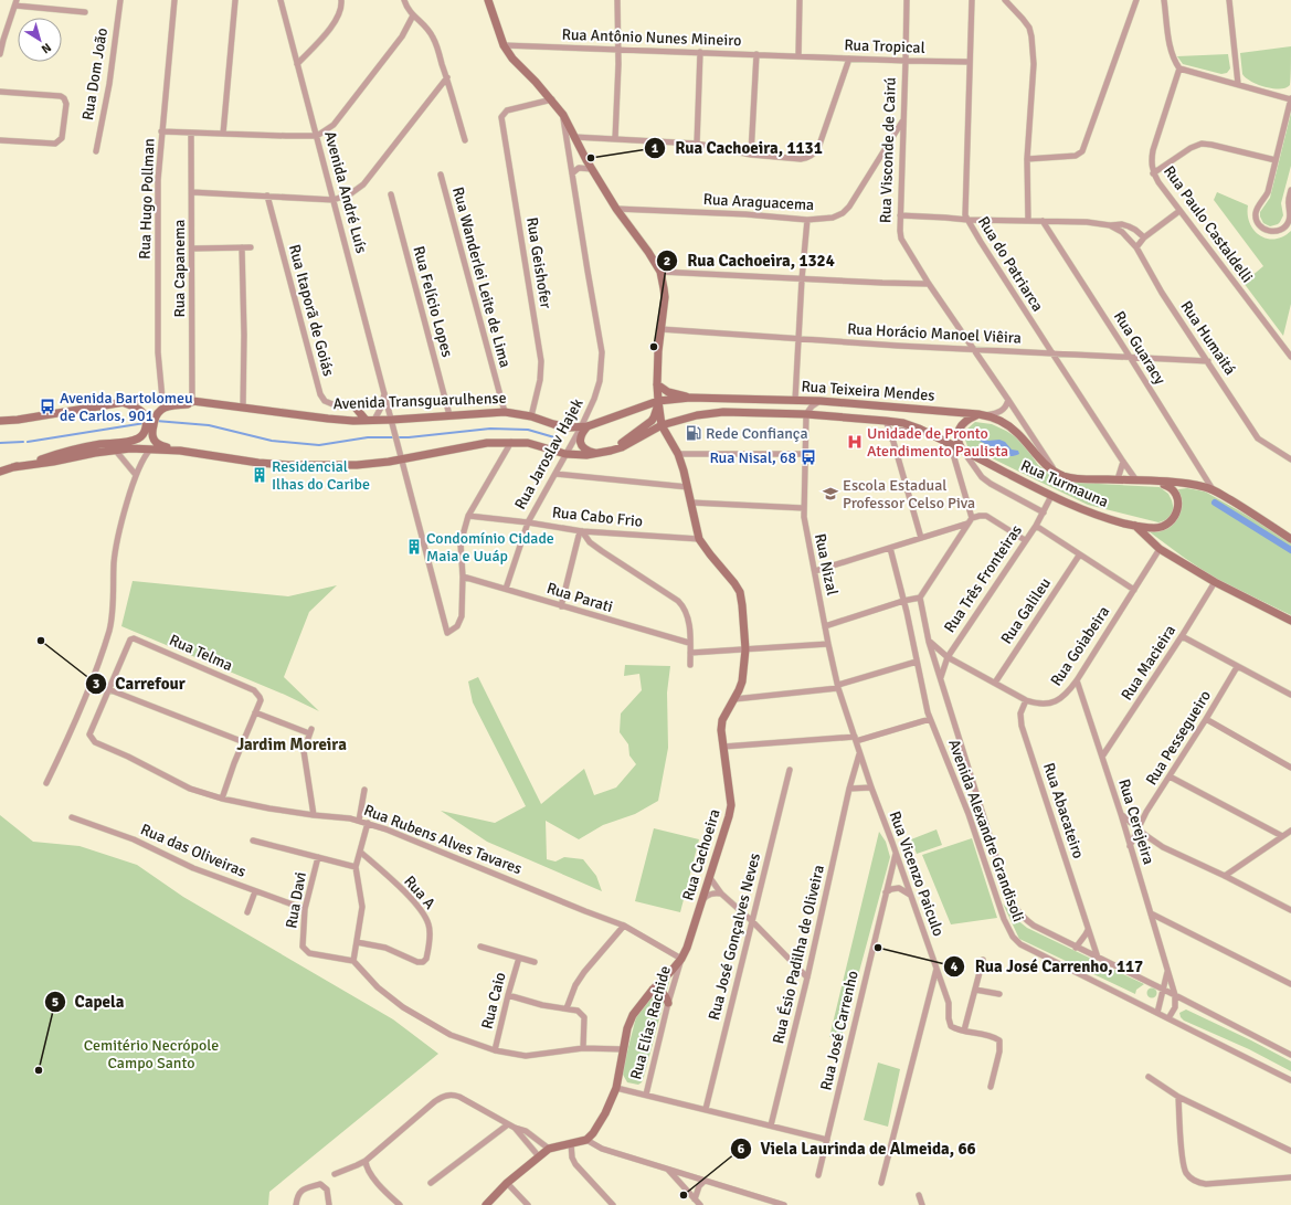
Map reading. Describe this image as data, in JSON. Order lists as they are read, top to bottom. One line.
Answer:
{"streets":{"main road":["Rua Teixeira Mendes","Avenida Transguarulhense","Rua Turmauna","Rua Cachoeira"],"street":["Rua Antônio Nunes Mineiro","Rua Tropical","Rua Dom João","Rua Visconde de Cairú","Avenida André Luís","Rua Hugo Pollman","Rua Araguacema","Rua Paulo Castaldelli","Rua Geishofer","Rua do Patriarca","Rua Capanema","Rua Wanderlei Leite de Lima","Rua Felício Lopes","Rua Itaporã de Goiás","Rua Horácio Manoel Viêira","Rua Humaitá","Rua Guaracy","Rua Jaroslav Hajek","Rua Cabo Frio","Rua Nizal","Rua Três Fronteiras","Rua Parati","Rua Galileu","Rua Goiabeira","Rua Telma","Rua Macieira","Rua Pessegueiro","Rua Abacateiro","Rua Cerejeira","Avenida Alexandre Grandisoli","Rua Rubens Alves Tavares","Rua das Oliveiras","Rua Vicenzo Paiculo","Rua A","Rua Davi","Rua José Gonçalves Neves","Rua Ésio Padilha de Oliveira","Rua Caio","Rua Elías Rachide","Rua José Carrenho"]},"crossings":[["Rua Antônio Nunes Mineiro","Rua Tropical"],["Rua Antônio Nunes Mineiro","Rua Cachoeira"],["Rua Tropical","Rua Visconde de Cairú"],["Rua Tropical","Rua do Patriarca"],["Rua Visconde de Cairú","Rua Araguacema"],["Rua Visconde de Cairú","Rua Horácio Manoel Viêira"],["Rua Visconde de Cairú","Rua Teixeira Mendes"],["Avenida André Luís","Rua Itaporã de Goiás"],["Avenida André Luís","Avenida Transguarulhense"],["Avenida André Luís","Rua Parati"],["Rua Araguacema","Rua Cachoeira"],["Rua Geishofer","Avenida Transguarulhense"],["Rua Geishofer","Rua Cachoeira"],["Rua do Patriarca","Rua Horácio Manoel Viêira"],["Rua Capanema","Avenida Transguarulhense"],["Rua Wanderlei Leite de Lima","Avenida Transguarulhense"],["Rua Felício Lopes","Avenida Transguarulhense"],["Rua Horácio Manoel Viêira","Rua Humaitá"],["Rua Horácio Manoel Viêira","Rua Guaracy"],["Rua Horácio Manoel Viêira","Rua Cachoeira"],["Rua Teixeira Mendes","Avenida Transguarulhense"],["Rua Teixeira Mendes","Rua Turmauna"],["Rua Teixeira Mendes","Rua Nizal"],["Rua Teixeira Mendes","Rua Cachoeira"],["Avenida Transguarulhense","Rua Jaroslav Hajek"],["Avenida Transguarulhense","Rua Cachoeira"],["Rua Jaroslav Hajek","Rua Cabo Frio"],["Rua Jaroslav Hajek","Rua Parati"],["Rua Jaroslav Hajek","Rua Cachoeira"],["Rua Turmauna","Rua Três Fronteiras"],["Rua Cabo Frio","Rua Cachoeira"],["Rua Nizal","Rua Vicenzo Paiculo"],["Rua Três Fronteiras","Rua Goiabeira"],["Rua Três Fronteiras","Avenida Alexandre Grandisoli"],["Rua Galileu","Rua Goiabeira"],["Rua Goiabeira","Rua Abacateiro"],["Rua Goiabeira","Rua Cerejeira"],["Rua Goiabeira","Avenida Alexandre Grandisoli"],["Rua Telma","Rua Rubens Alves Tavares"],["Rua Macieira","Rua Cerejeira"],["Rua Pessegueiro","Rua Cerejeira"],["Rua Abacateiro","Avenida Alexandre Grandisoli"],["Rua Cerejeira","Avenida Alexandre Grandisoli"],["Rua Rubens Alves Tavares","Rua Cachoeira"],["Rua Rubens Alves Tavares","Rua Elías Rachide"],["Rua das Oliveiras","Rua Davi"],["Rua Cachoeira","Rua Elías Rachide"],["Rua Vicenzo Paiculo","Rua Ésio Padilha de Oliveira"],["Rua Vicenzo Paiculo","Rua José Carrenho"]],"districts":["Jardim Moreira"],"parks":["Cemitério Necrópole Campo Santo"],"places":{"other":["Rua Cachoeira, 1131","Rua Cachoeira, 1324","Carrefour","Rua José Carrenho, 117","Capela","Viela Laurinda de Almeida, 66"],"bus stop":["Avenida Bartolomeu de Carlos, 901","Rua Nisal, 68"],"fuel station":["Rede Confiança"],"hospital":["Unidade de Pronto Atendimento Paulista"],"building":["Residencial Ilhas do Caribe","Condomínio Cidade Maia e Uuáp"],"school or university":["Escola Estadual Professor Celso Piva"]},"north":"bottom right"}
